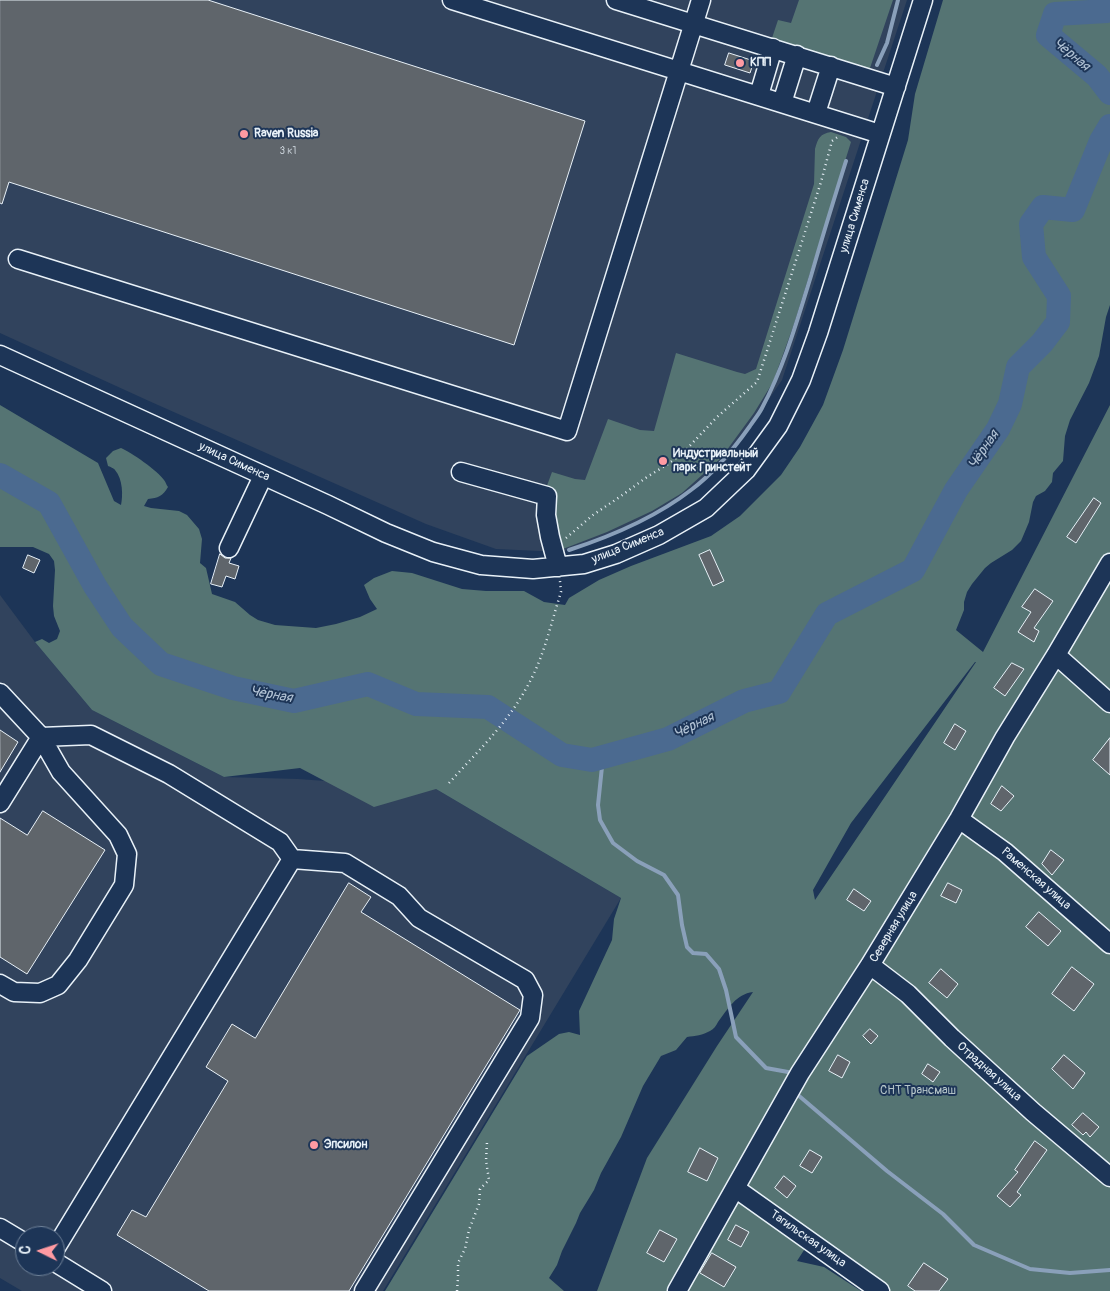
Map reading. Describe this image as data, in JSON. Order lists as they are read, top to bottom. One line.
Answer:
{"streets":{"street":["улица Сименса","Раменская улица","Северная улица","Отрадная улица","Тагильская улица"]},"crossings":[["Раменская улица","Северная улица"],["Северная улица","Отрадная улица"],["Северная улица","Тагильская улица"]],"water":["Чёрная"],"parks":["СНТ Трансмаш"],"places":["КПП","Raven Russia","Индустриальный парк Гринстейт","Эпсилон"],"house_numbers":["3 к1"],"north":"left"}
